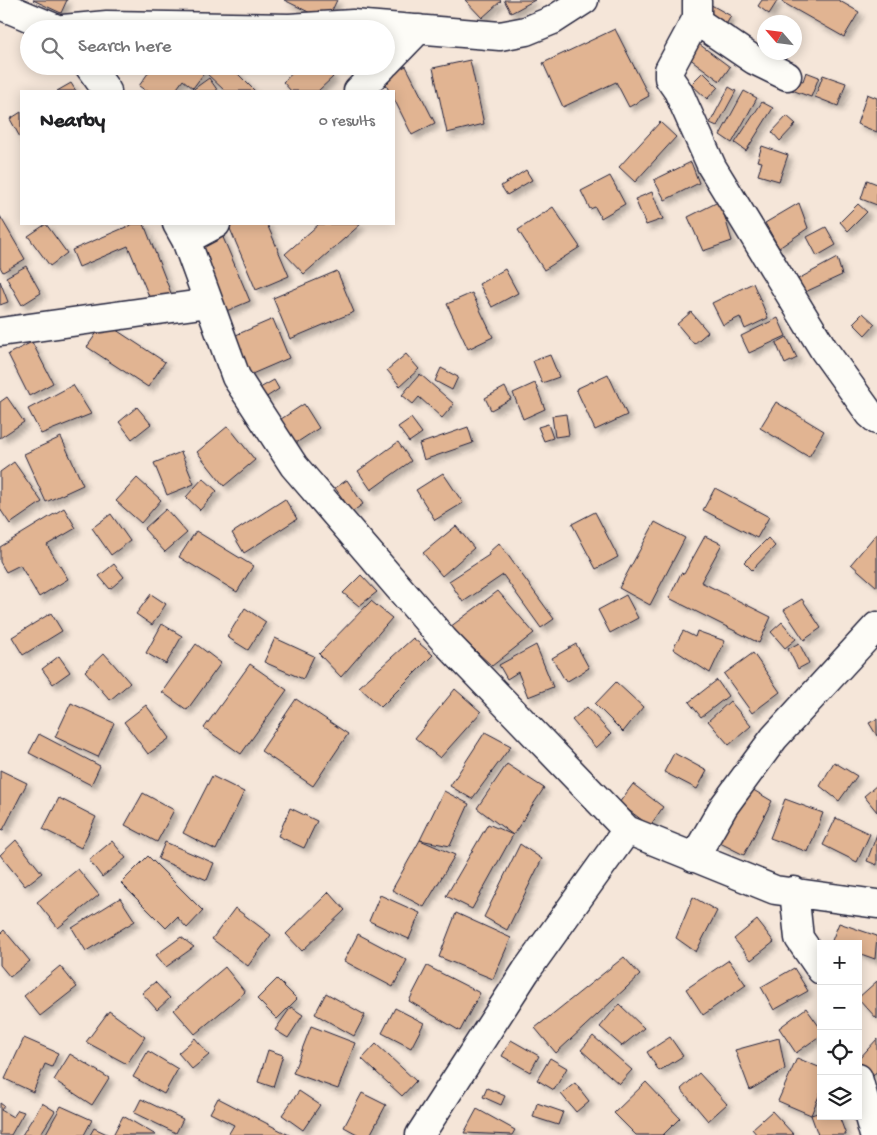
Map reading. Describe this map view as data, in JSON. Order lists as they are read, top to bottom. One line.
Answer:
{"north":"top left","page":{"search":"Search here","heading":["Nearby","0 results"],"map_buttons":["+","−"]}}
